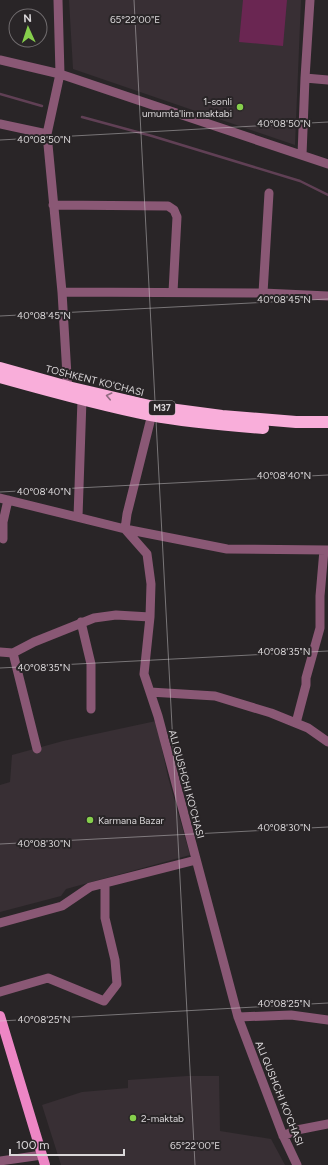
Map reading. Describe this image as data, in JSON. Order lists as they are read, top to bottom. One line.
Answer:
{"streets":{"highway":["TOSHKENT KO'CHASI","M37"],"street":["ALI QUSHCHI KO'CHASI"]},"places":["1-sonli umumta'lim maktabi","Karmana Bazar","2-maktab"],"scale_bar":"100 m","north":"top","coordinates":["65°22'00\"E","40°08'50\"N","40°08'45\"N","40°08'40\"N","40°08'35\"N","40°08'30\"N","40°08'25\"N"]}
